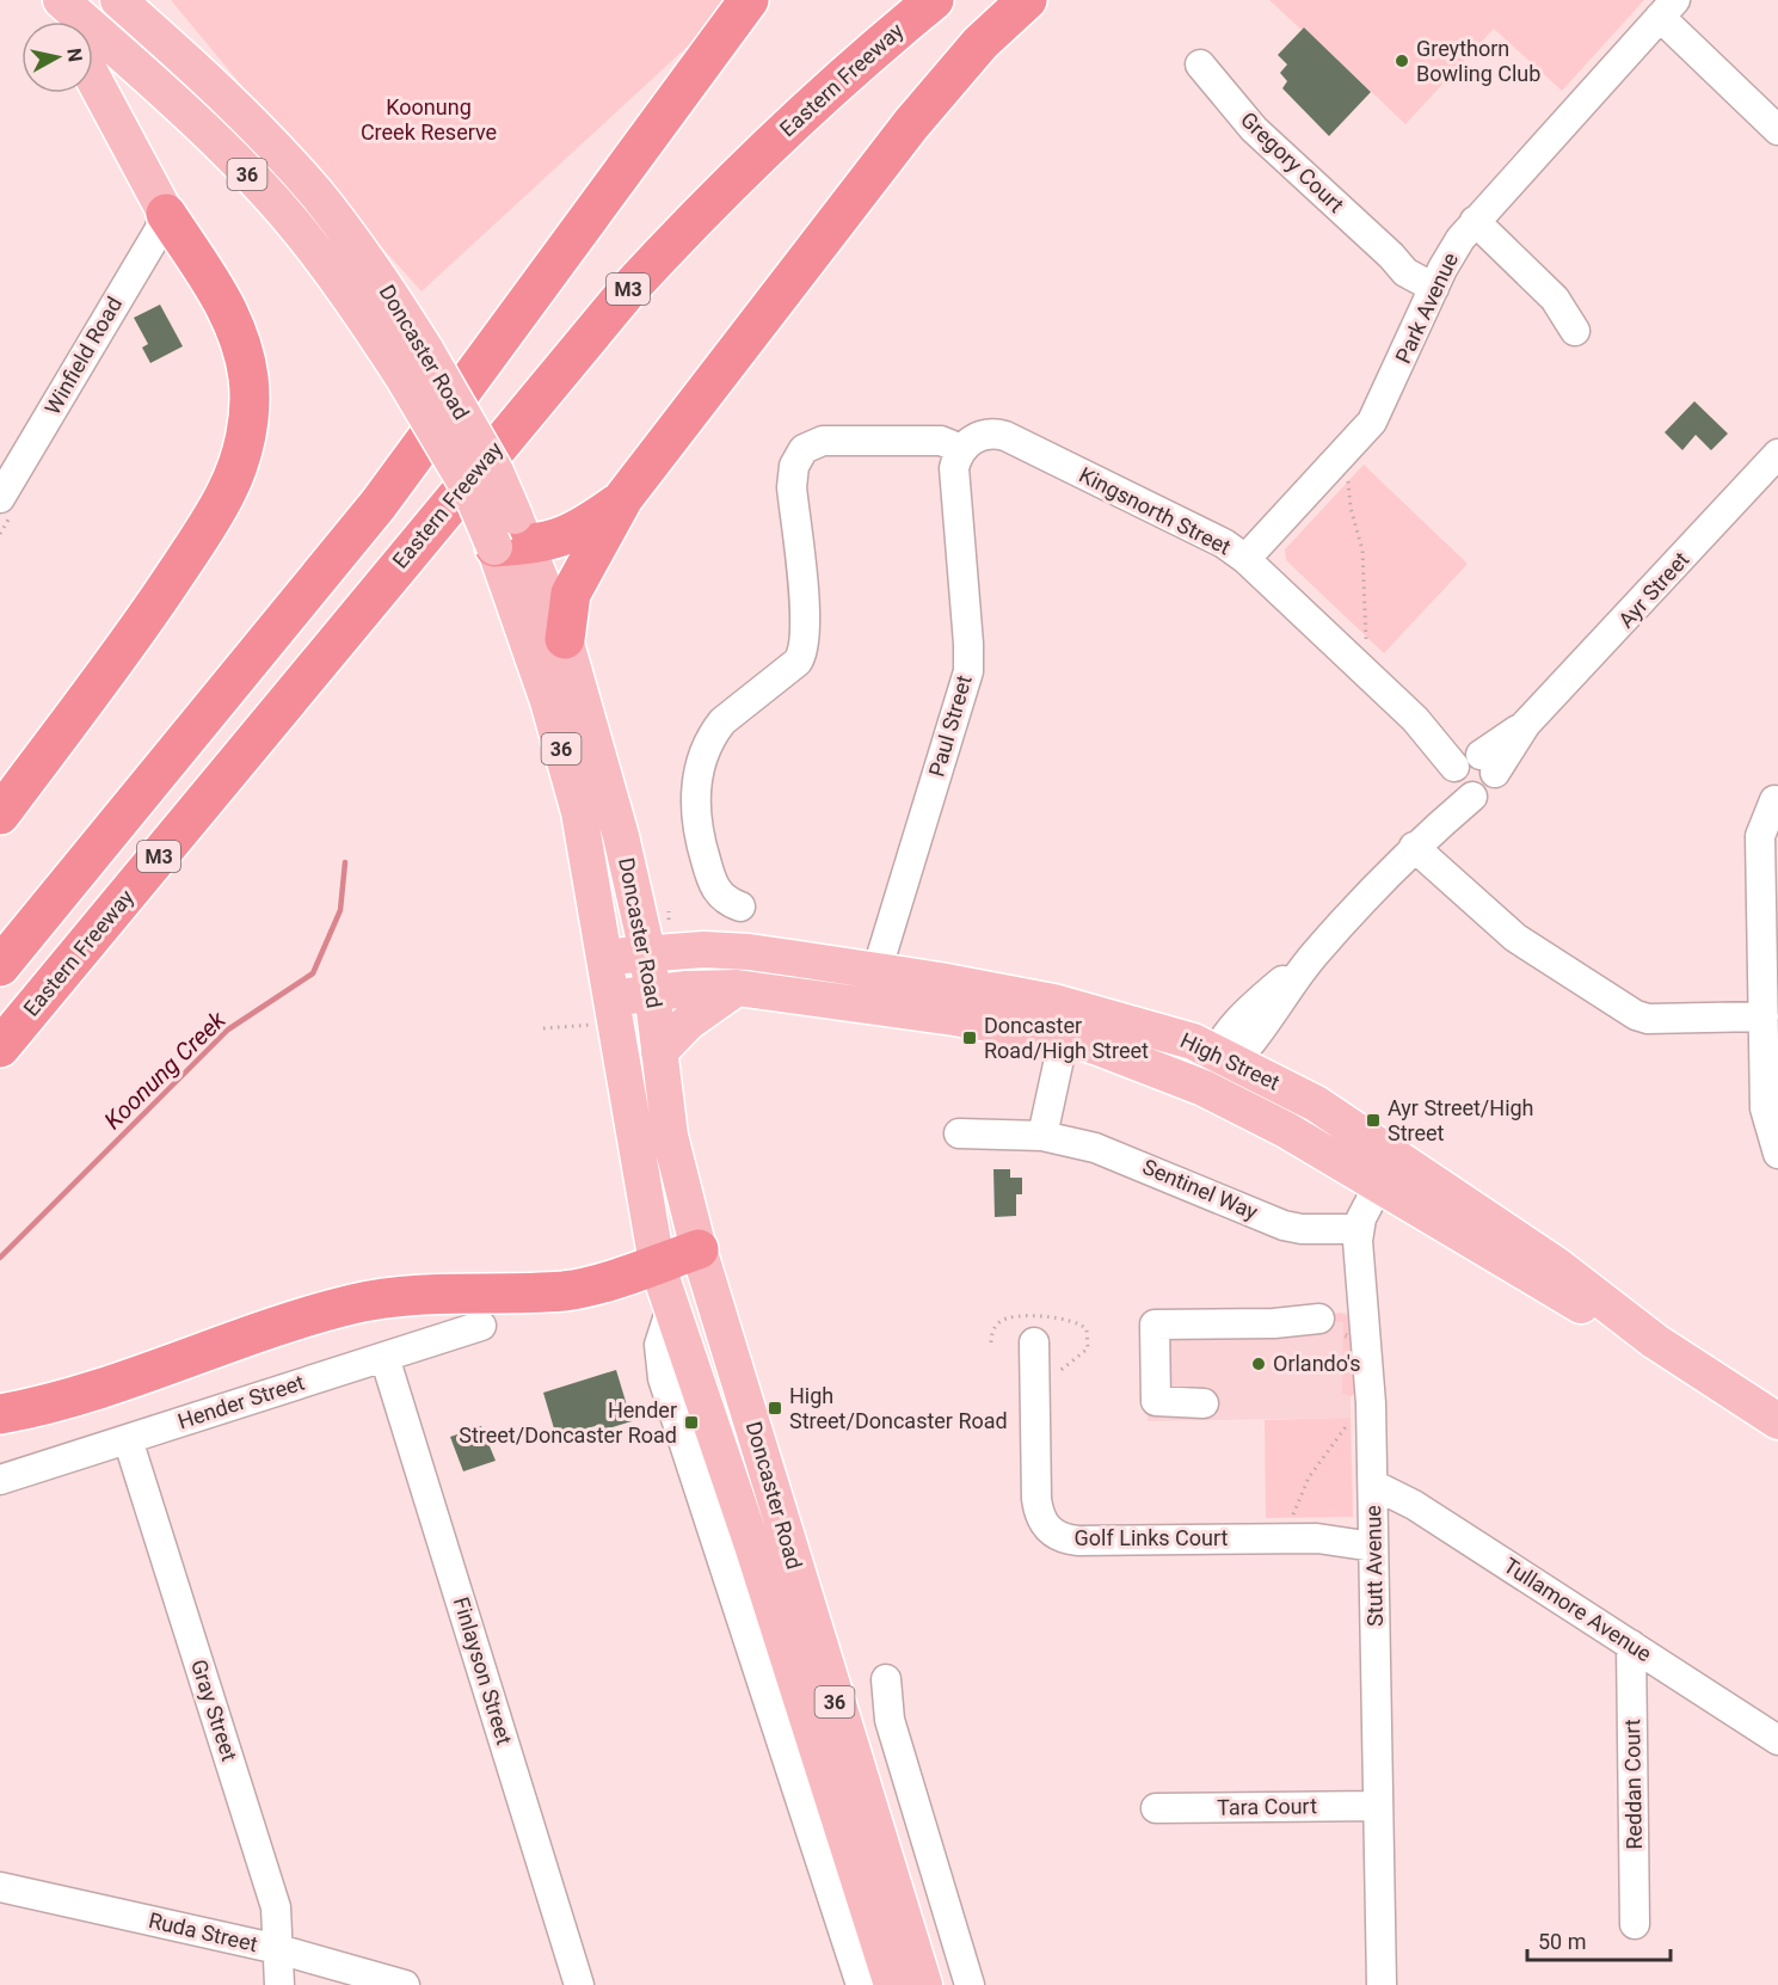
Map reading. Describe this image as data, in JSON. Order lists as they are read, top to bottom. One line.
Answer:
{"streets":{"highway":["Eastern Freeway","M3"],"main road":["36","Doncaster Road","High Street"],"street":["Gregory Court","Park Avenue","Winfield Road","Kingsnorth Street","Ayr Street","Paul Street","Sentinel Way","Hender Street","Golf Links Court","Stutt Avenue","Tullamore Avenue","Finlayson Street","Gray Street","Reddan Court","Tara Court","Ruda Street"]},"crossings":[["Gregory Court","Park Avenue"],["Park Avenue","Kingsnorth Street"],["Doncaster Road","High Street"],["Kingsnorth Street","Ayr Street"],["Kingsnorth Street","Paul Street"],["Ayr Street","High Street"],["Paul Street","High Street"],["High Street","Stutt Avenue"],["Sentinel Way","Stutt Avenue"],["Hender Street","Finlayson Street"],["Hender Street","Gray Street"],["Golf Links Court","Stutt Avenue"],["Stutt Avenue","Tullamore Avenue"],["Stutt Avenue","Tara Court"],["Tullamore Avenue","Reddan Court"],["Gray Street","Ruda Street"]],"water":["Koonung Creek"],"parks":["Koonung Creek Reserve"],"places":{"other":["Greythorn Bowling Club","Orlando's"],"transit":["Doncaster Road/High Street","Ayr Street/High Street","High Street/Doncaster Road","Hender Street/Doncaster Road"]},"scale_bar":"50 m","north":"right"}
